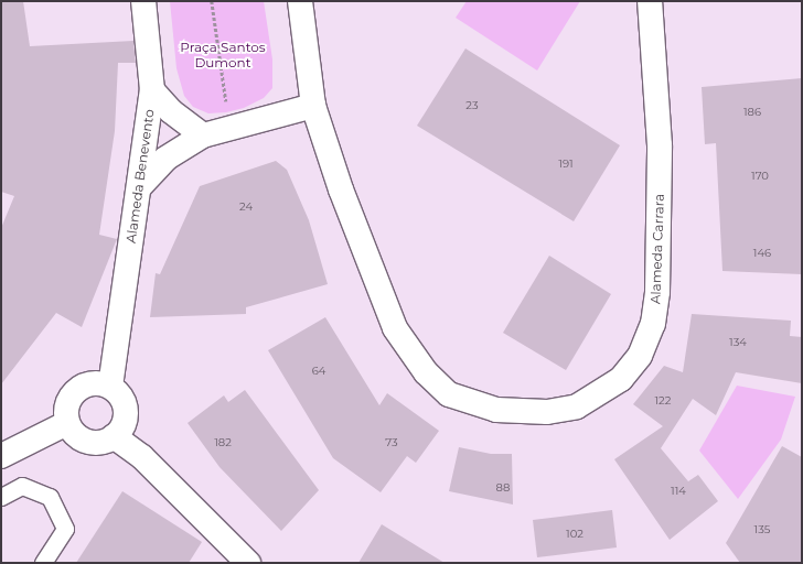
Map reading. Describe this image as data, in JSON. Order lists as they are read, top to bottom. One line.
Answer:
{"streets":{"street":["Alameda Benevento","Alameda Carrara"]},"parks":["Praça Santos Dumont"],"house_numbers":["23","186","191","170","24","146","134","64","122","182","73","88","114","135","102"]}
